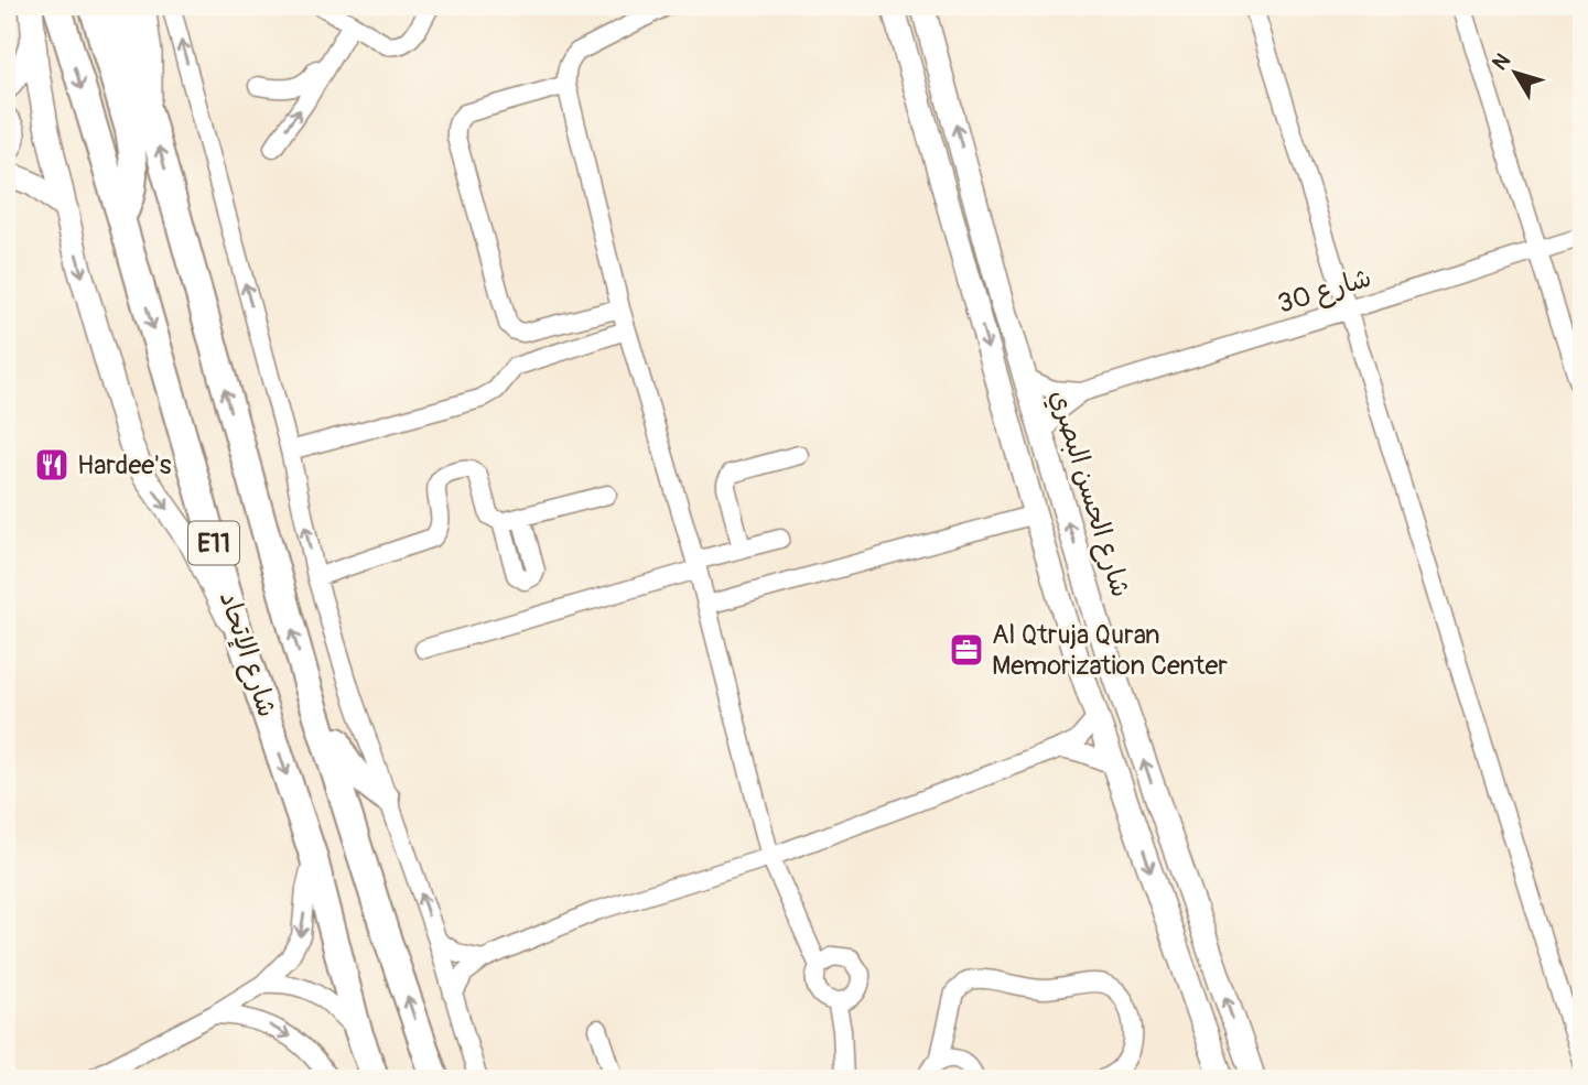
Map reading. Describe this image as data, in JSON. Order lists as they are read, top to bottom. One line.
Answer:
{"streets":{"highway":["E11","شارع الإتحاد"],"main road":["شارع الحسن البصري"],"street":["شارع 30"]},"crossings":[["شارع 30","شارع الحسن البصري"]],"places":{"restaurant":["Hardee's"],"office":["Al Qtruja Quran Memorization Center"]},"north":"top left"}
